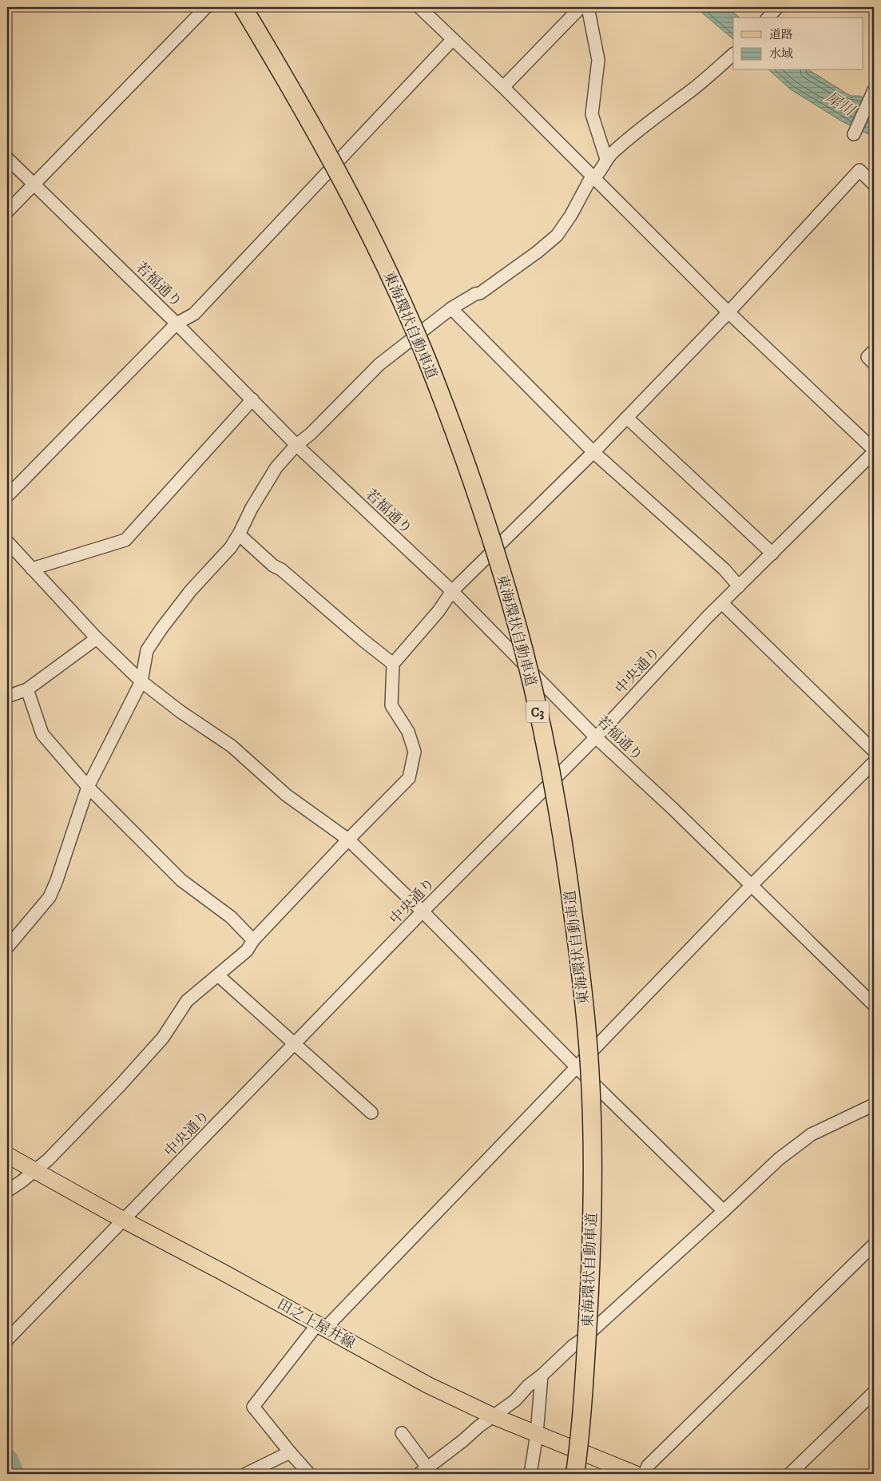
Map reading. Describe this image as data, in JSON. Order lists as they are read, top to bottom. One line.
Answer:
{"streets":{"highway":["東海環状自動車道","C3"],"main road":["田之上屋井線"],"street":["若福通り","中央通り"]},"crossings":[["若福通り","中央通り"],["中央通り","田之上屋井線"]],"water":["犀川"],"legend":["道路","水域"]}
